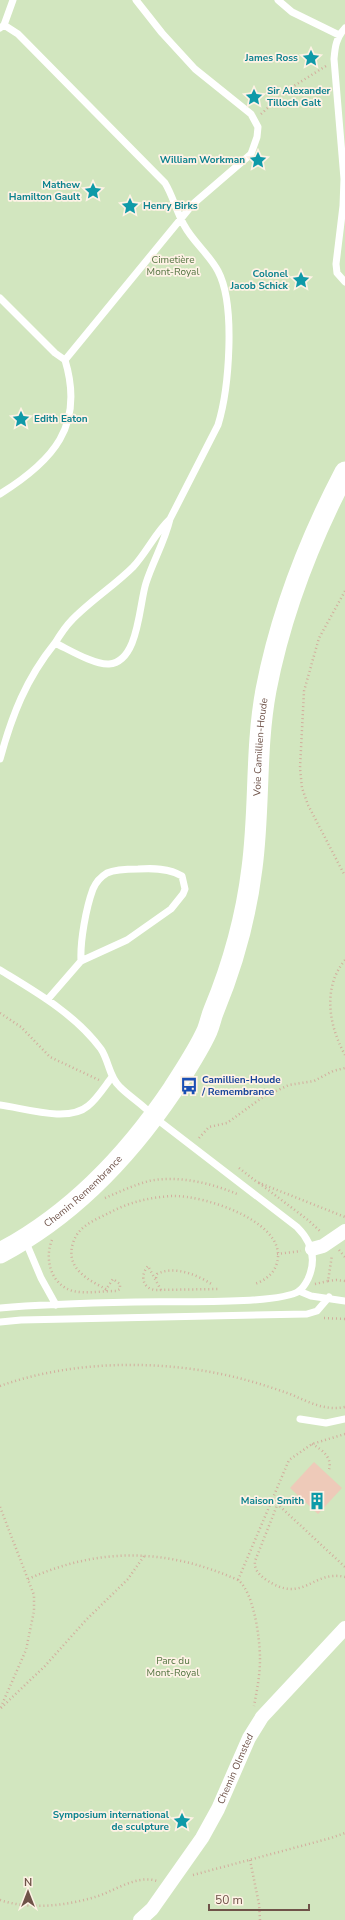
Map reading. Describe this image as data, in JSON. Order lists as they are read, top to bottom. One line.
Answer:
{"streets":{"street":["Voie Camillien-Houde","Chemin Remembrance","Chemin Olmsted"]},"crossings":[["Voie Camillien-Houde","Chemin Remembrance"]],"parks":["Cimetière Mont-Royal","Parc du Mont-Royal"],"places":{"place":["James Ross","Sir Alexander Tilloch Galt","William Workman","Mathew Hamilton Gault","Henry Birks","Colonel Jacob Schick","Edith Eaton","Symposium international de sculpture"],"bus stop":["Camillien-Houde / Remembrance"],"building":["Maison Smith"]},"scale_bar":"50 m","north":"top"}
